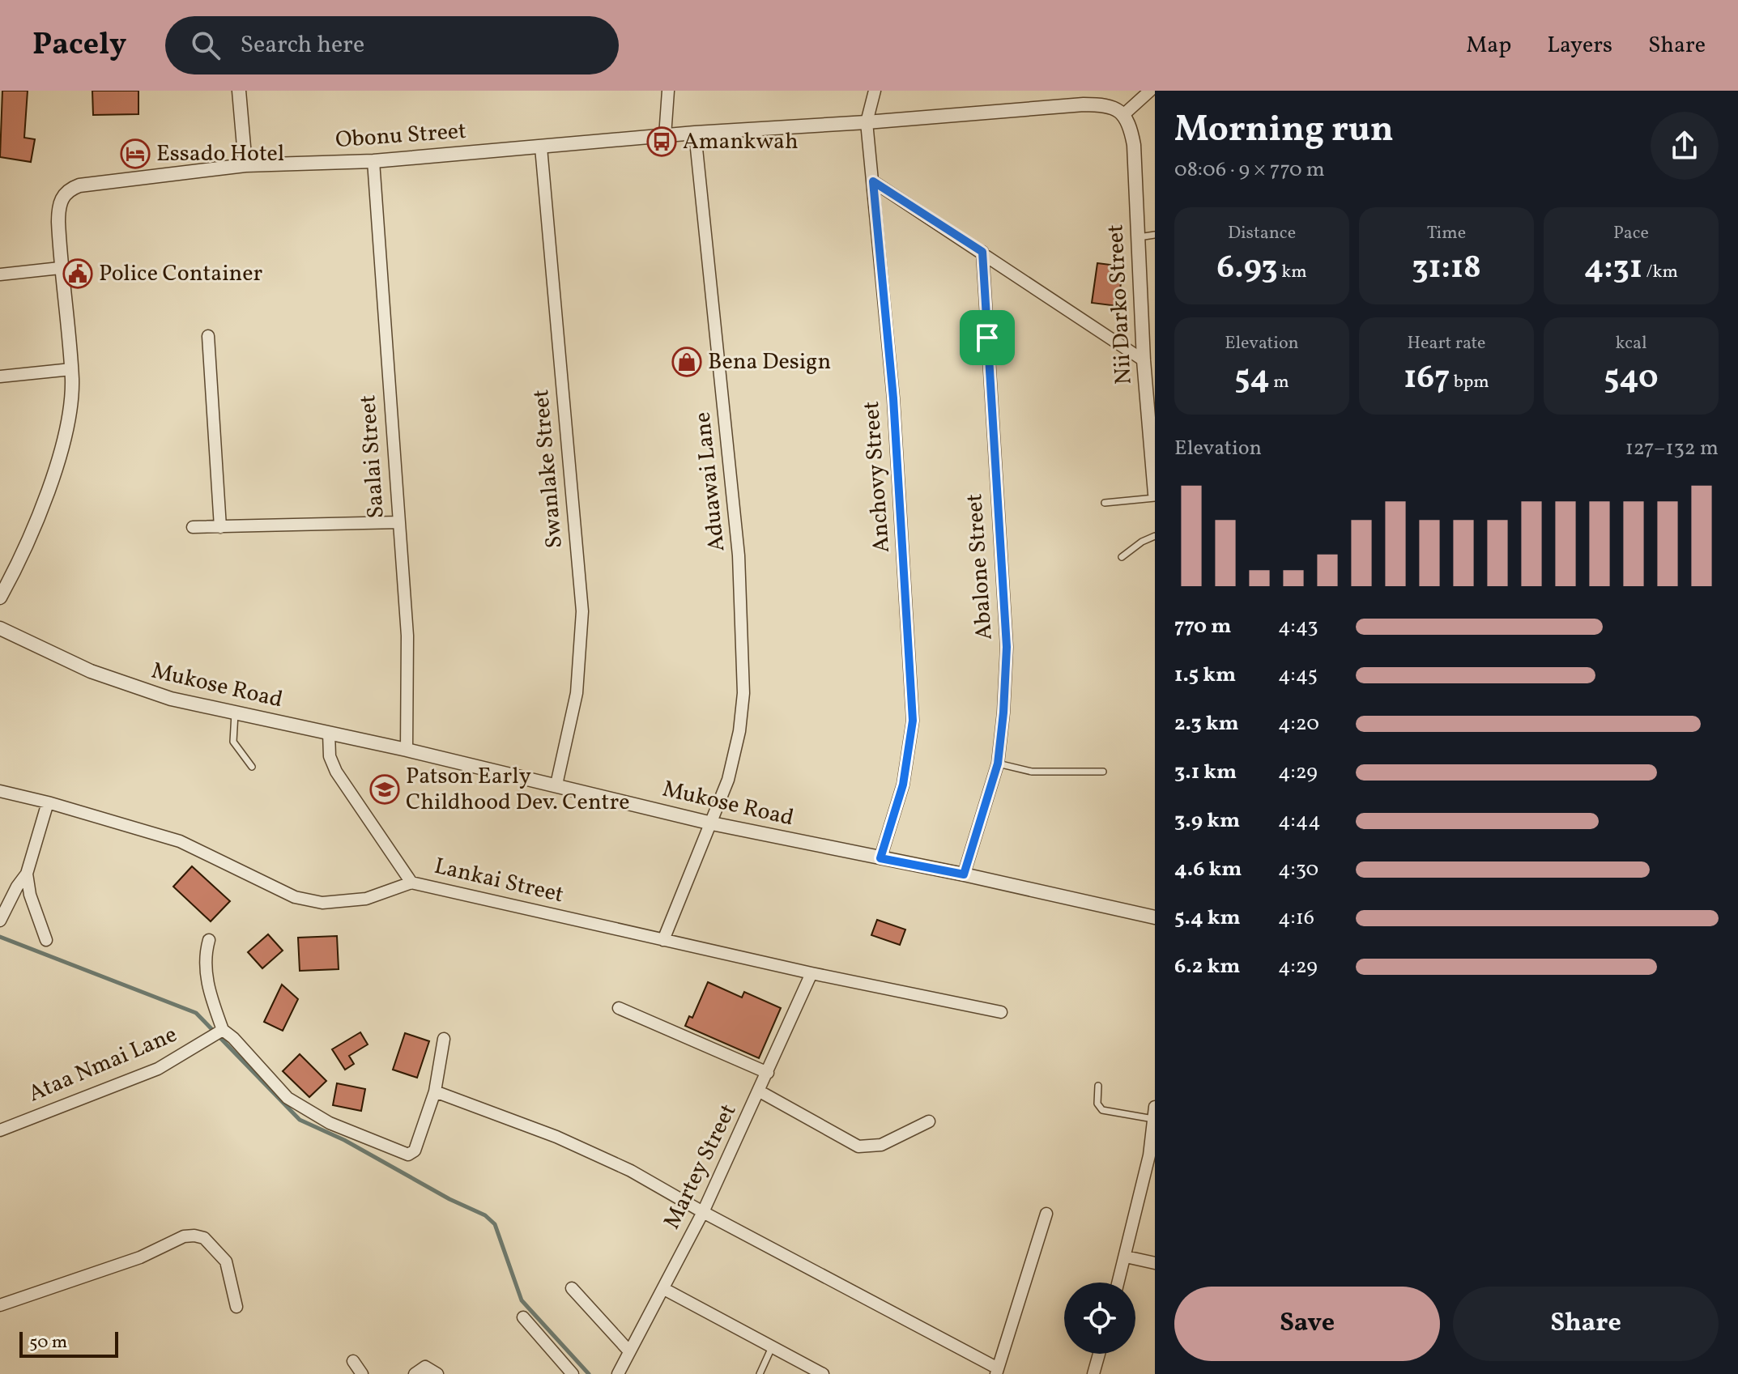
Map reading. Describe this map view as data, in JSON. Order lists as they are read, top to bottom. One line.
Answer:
{"streets":{"street":["Obonu Street","Nii Darko Street","Saalai Street","Swanlake Street","Anchovy Street","Aduawai Lane","Abalone Street","Mukose Road","Lankai Street","Ataa Nmai Lane","Martey Street"]},"crossings":[["Obonu Street","Nii Darko Street"],["Obonu Street","Saalai Street"],["Obonu Street","Swanlake Street"],["Obonu Street","Anchovy Street"],["Obonu Street","Aduawai Lane"],["Saalai Street","Mukose Road"],["Swanlake Street","Mukose Road"],["Anchovy Street","Mukose Road"],["Aduawai Lane","Mukose Road"],["Aduawai Lane","Lankai Street"],["Abalone Street","Mukose Road"],["Lankai Street","Martey Street"]],"places":{"bus stop":["Amankwah"],"hotel":["Essado Hotel"],"public building":["Police Container"],"shop":["Bena Design"],"school or university":["Patson Early Childhood Dev. Centre"]},"scale_bar":"50 m","page":{"header":"Pacely","search":"Search here","nav":["Map","Layers","Share"],"heading":["Morning run","08:06 · 9 × 770 m"],"stats":[["Distance","6.93 km"],["Time","31:18"],["Pace","4:31 /km"],["Elevation","54 m"],["Heart rate","167 bpm"],["kcal","540"]],"chart":["Elevation","127–132 m"],"list":[{"name":"770 m","note":"4:43"},{"name":"1.5 km","note":"4:45"},{"name":"2.3 km","note":"4:20"},{"name":"3.1 km","note":"4:29"},{"name":"3.9 km","note":"4:44"},{"name":"4.6 km","note":"4:30"},{"name":"5.4 km","note":"4:16"},{"name":"6.2 km","note":"4:29"}],"buttons":["Save","Share"],"scale":"50 m"}}
